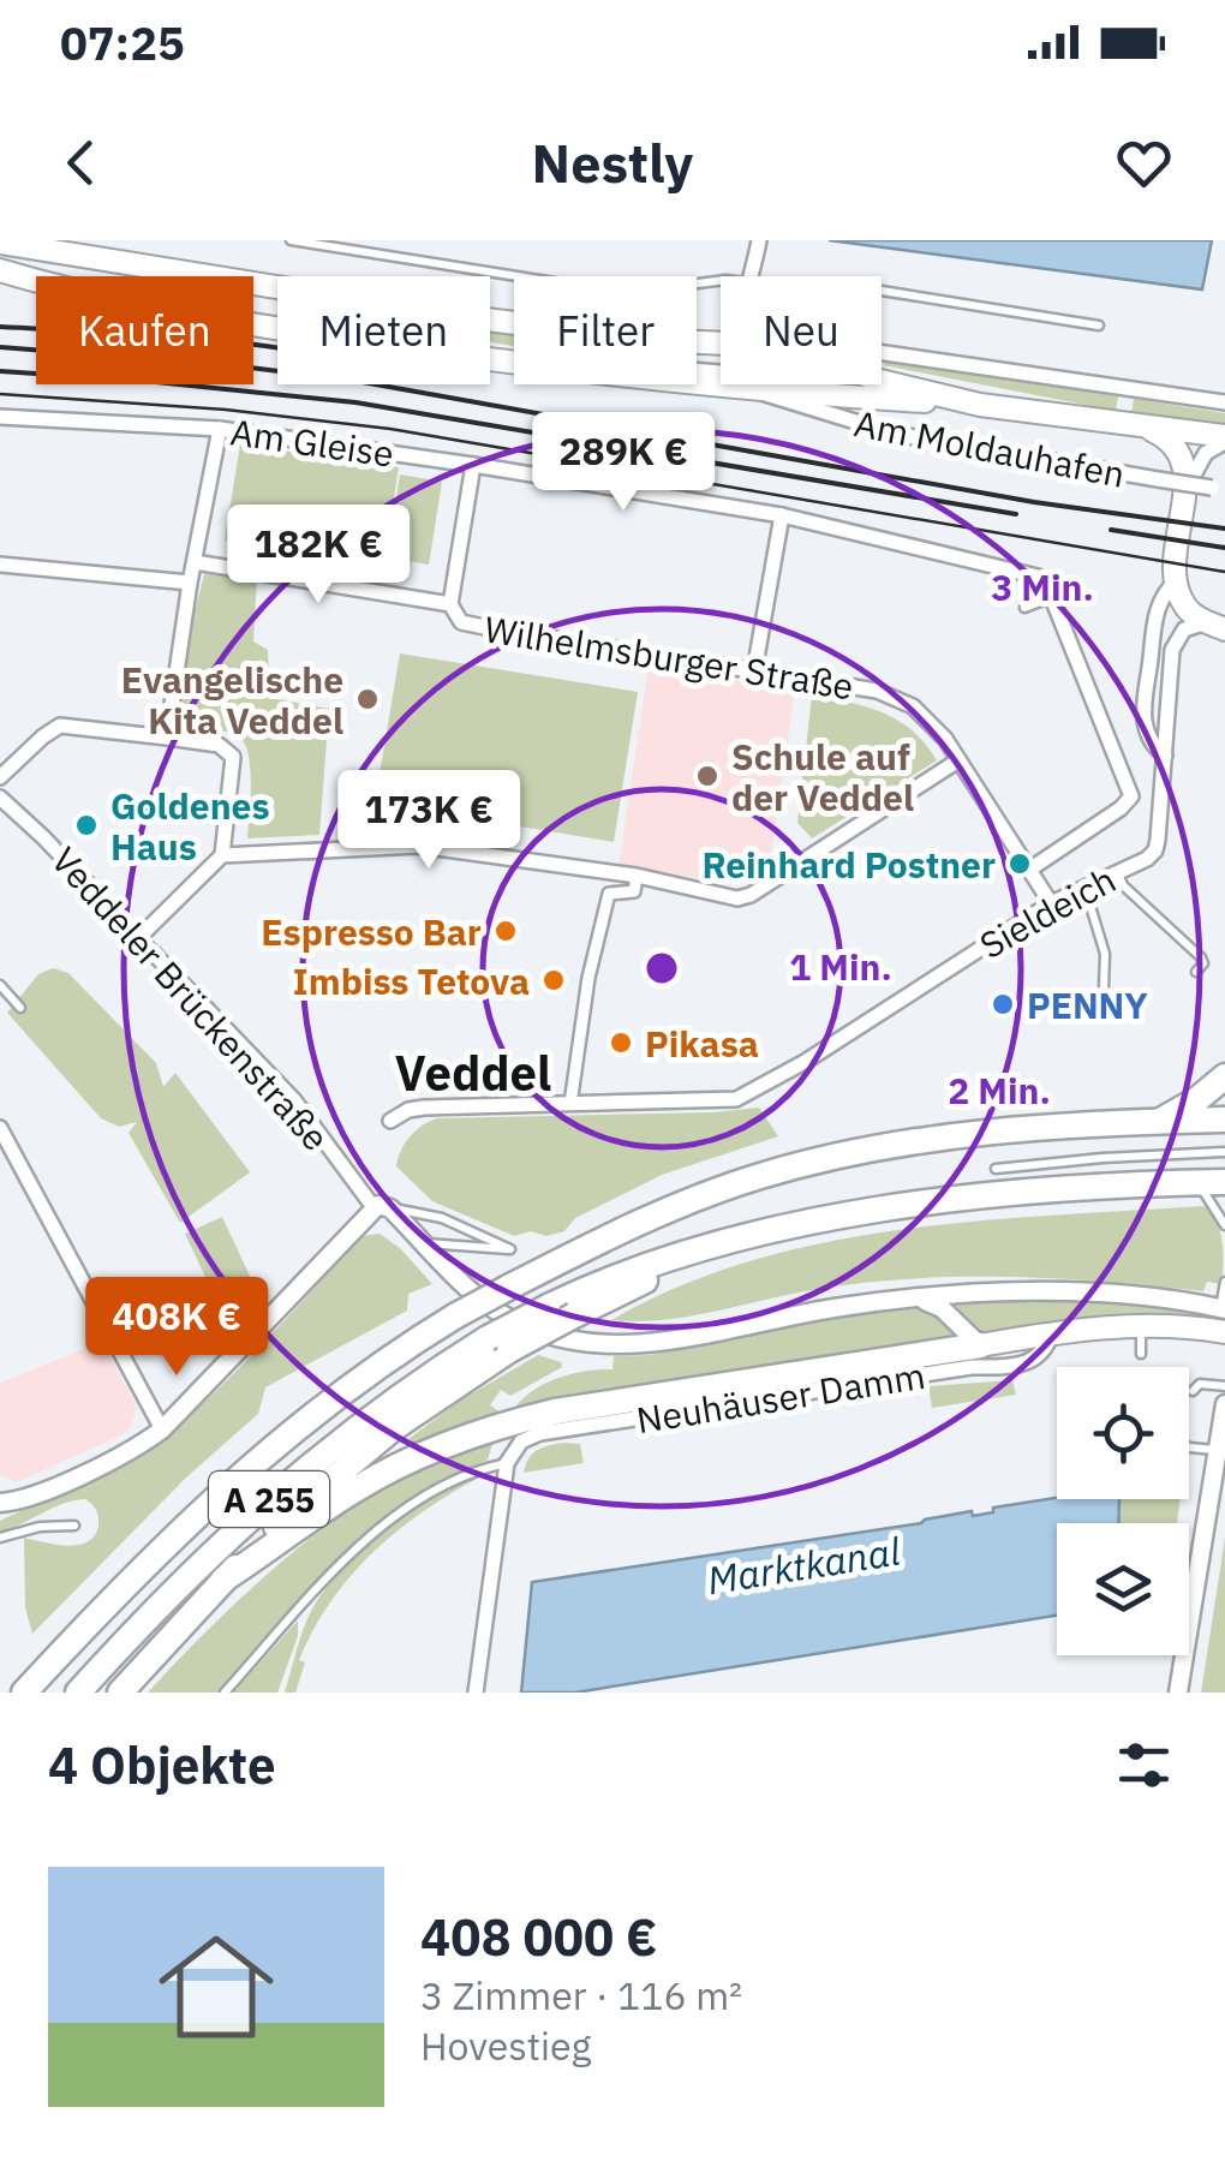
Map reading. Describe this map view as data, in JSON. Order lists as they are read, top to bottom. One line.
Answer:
{"streets":{"highway":["A 255"],"main road":["Am Moldauhafen"],"street":["Am Gleise","Wilhelmsburger Straße","Sieldeich","Veddeler Brückenstraße","Neuhäuser Damm"]},"crossings":[["Am Gleise","Sieldeich"],["Wilhelmsburger Straße","Sieldeich"]],"districts":["Veddel"],"water":["Marktkanal"],"places":["Evangelische Kita Veddel","Schule auf der Veddel","Goldenes Haus","Reinhard Postner","Espresso Bar","Imbiss Tetova","PENNY","Pikasa"],"page":{"status":"07:25","header":"Nestly","chip":["Kaufen","Mieten","Filter","Neu"],"price":["289K €","182K €","173K €","408K €"],"heading":"4 Objekte","list":[{"name":"408 000 €","note":"3 Zimmer · 116 m² · Hovestieg"}]},"rings":["3 Min.","1 Min.","2 Min."]}
